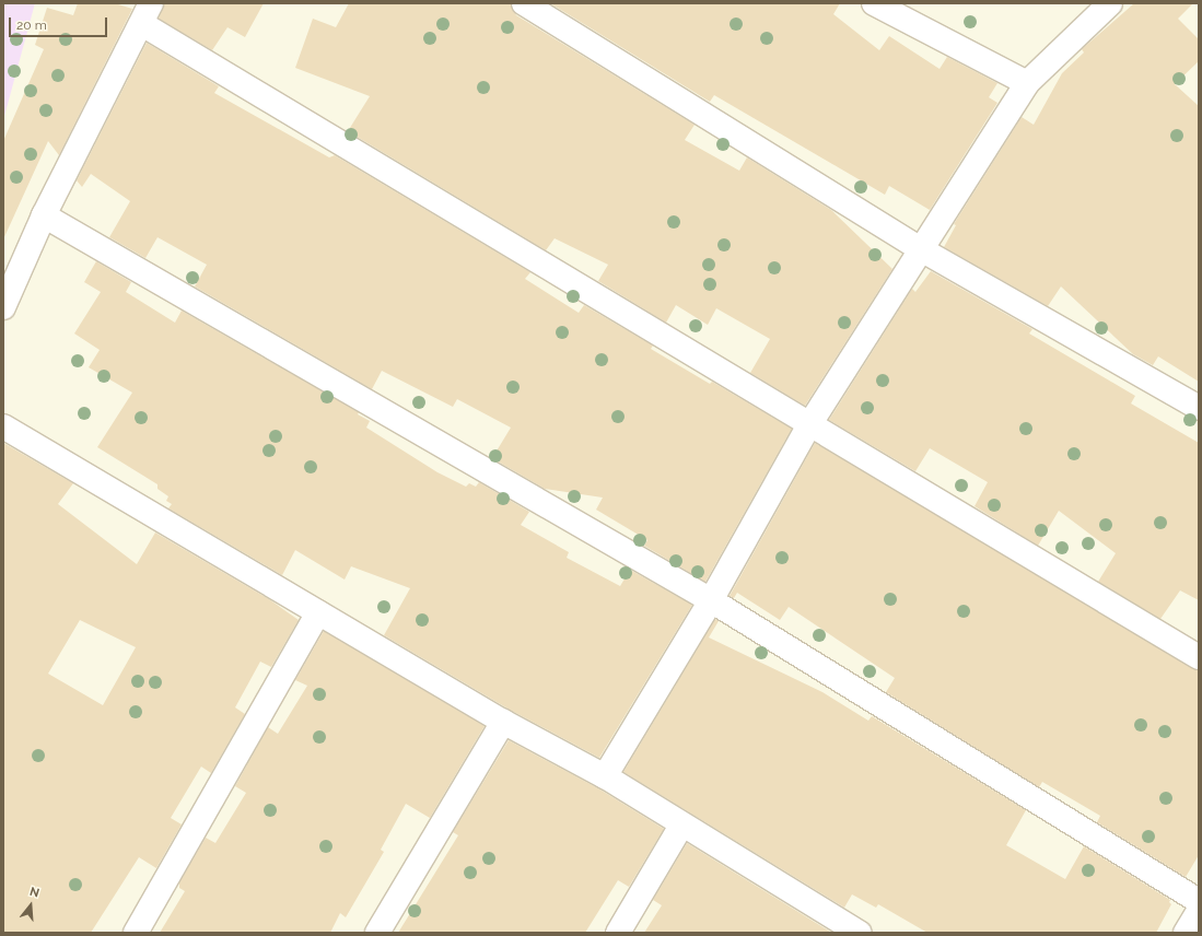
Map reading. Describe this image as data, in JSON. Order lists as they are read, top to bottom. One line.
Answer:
{"scale_bar":"20 m","north":"top"}
